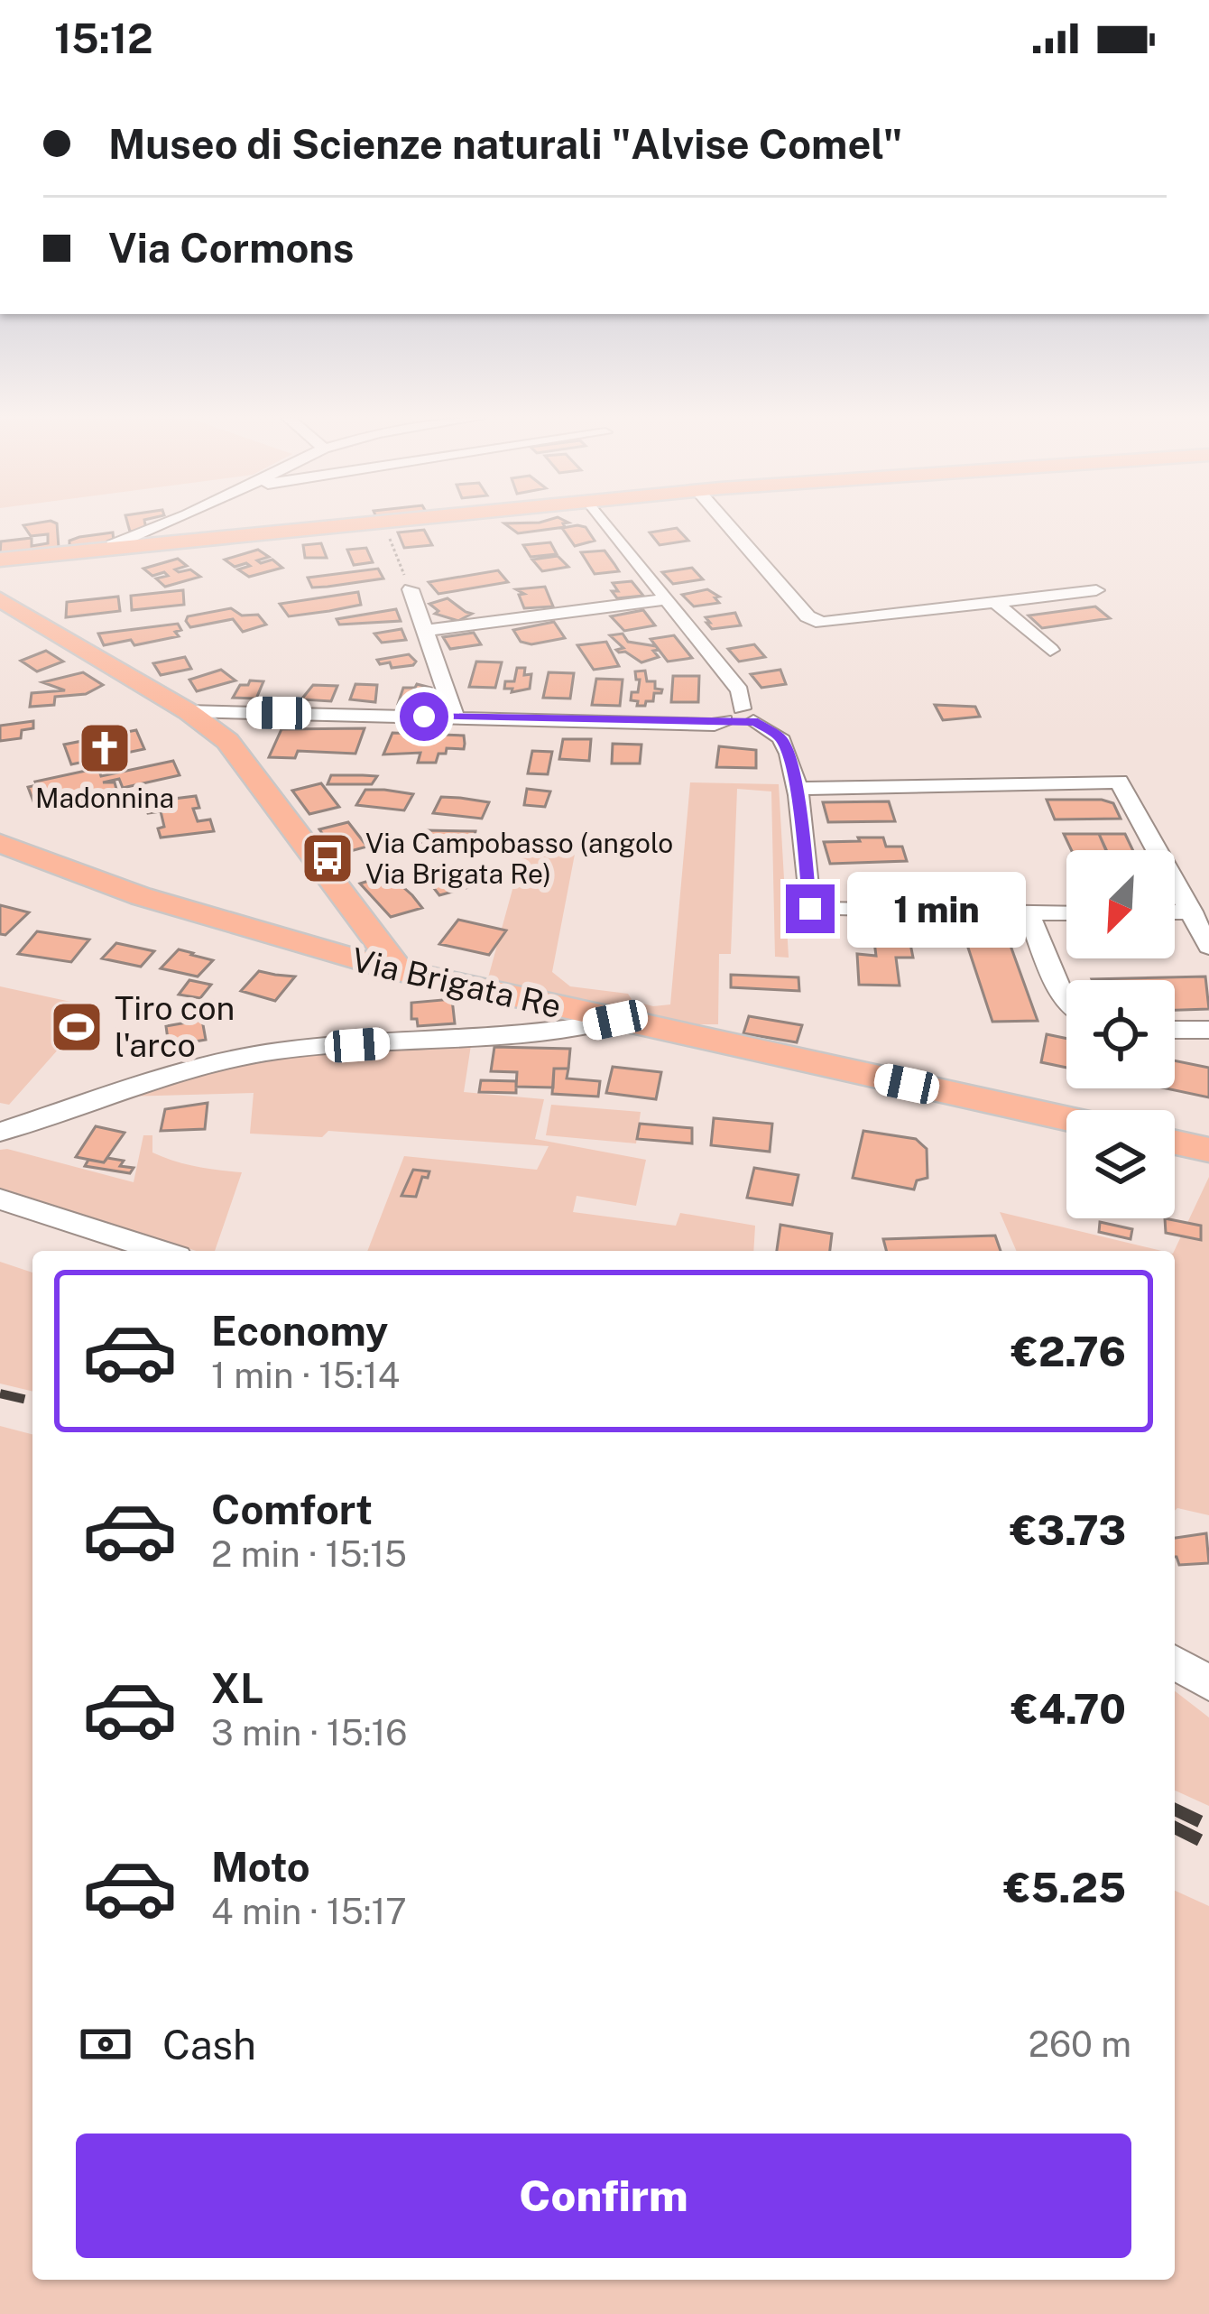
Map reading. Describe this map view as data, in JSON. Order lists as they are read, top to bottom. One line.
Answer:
{"streets":{"main road":["Via Brigata Re"]},"places":{"church":["Madonnina"],"bus stop":["Via Campobasso (angolo Via Brigata Re)"],"sports":["Tiro con l'arco"]},"north":"bottom left","page":{"status":"15:12","banner":["Museo di Scienze naturali \"Alvise Comel\"","Via Cormons"],"bubble":"1 min","list":[{"name":"Economy","note":"1 min · 15:14","value":"€2.76"},{"name":"Comfort","note":"2 min · 15:15","value":"€3.73"},{"name":"XL","note":"3 min · 15:16","value":"€4.70"},{"name":"Moto","note":"4 min · 15:17","value":"€5.25"}],"pay":["Cash","260 m"],"buttons":"Confirm"}}
